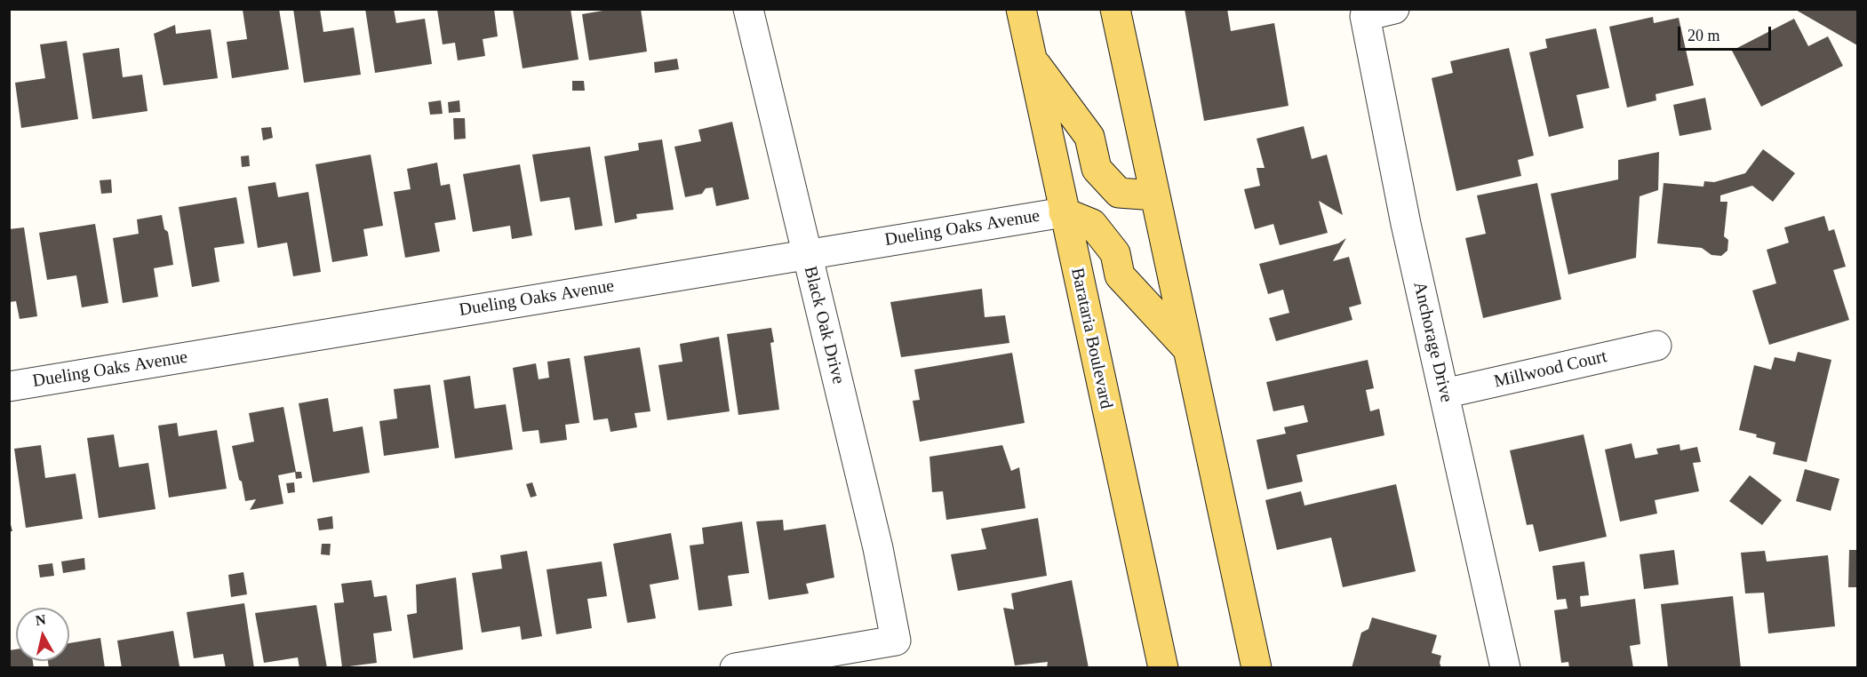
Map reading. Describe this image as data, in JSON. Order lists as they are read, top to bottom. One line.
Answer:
{"streets":{"main road":["Barataria Boulevard"],"street":["Dueling Oaks Avenue","Black Oak Drive","Anchorage Drive","Millwood Court"]},"crossings":[["Dueling Oaks Avenue","Black Oak Drive"],["Dueling Oaks Avenue","Barataria Boulevard"],["Anchorage Drive","Millwood Court"]],"scale_bar":"20 m","north":"top"}
